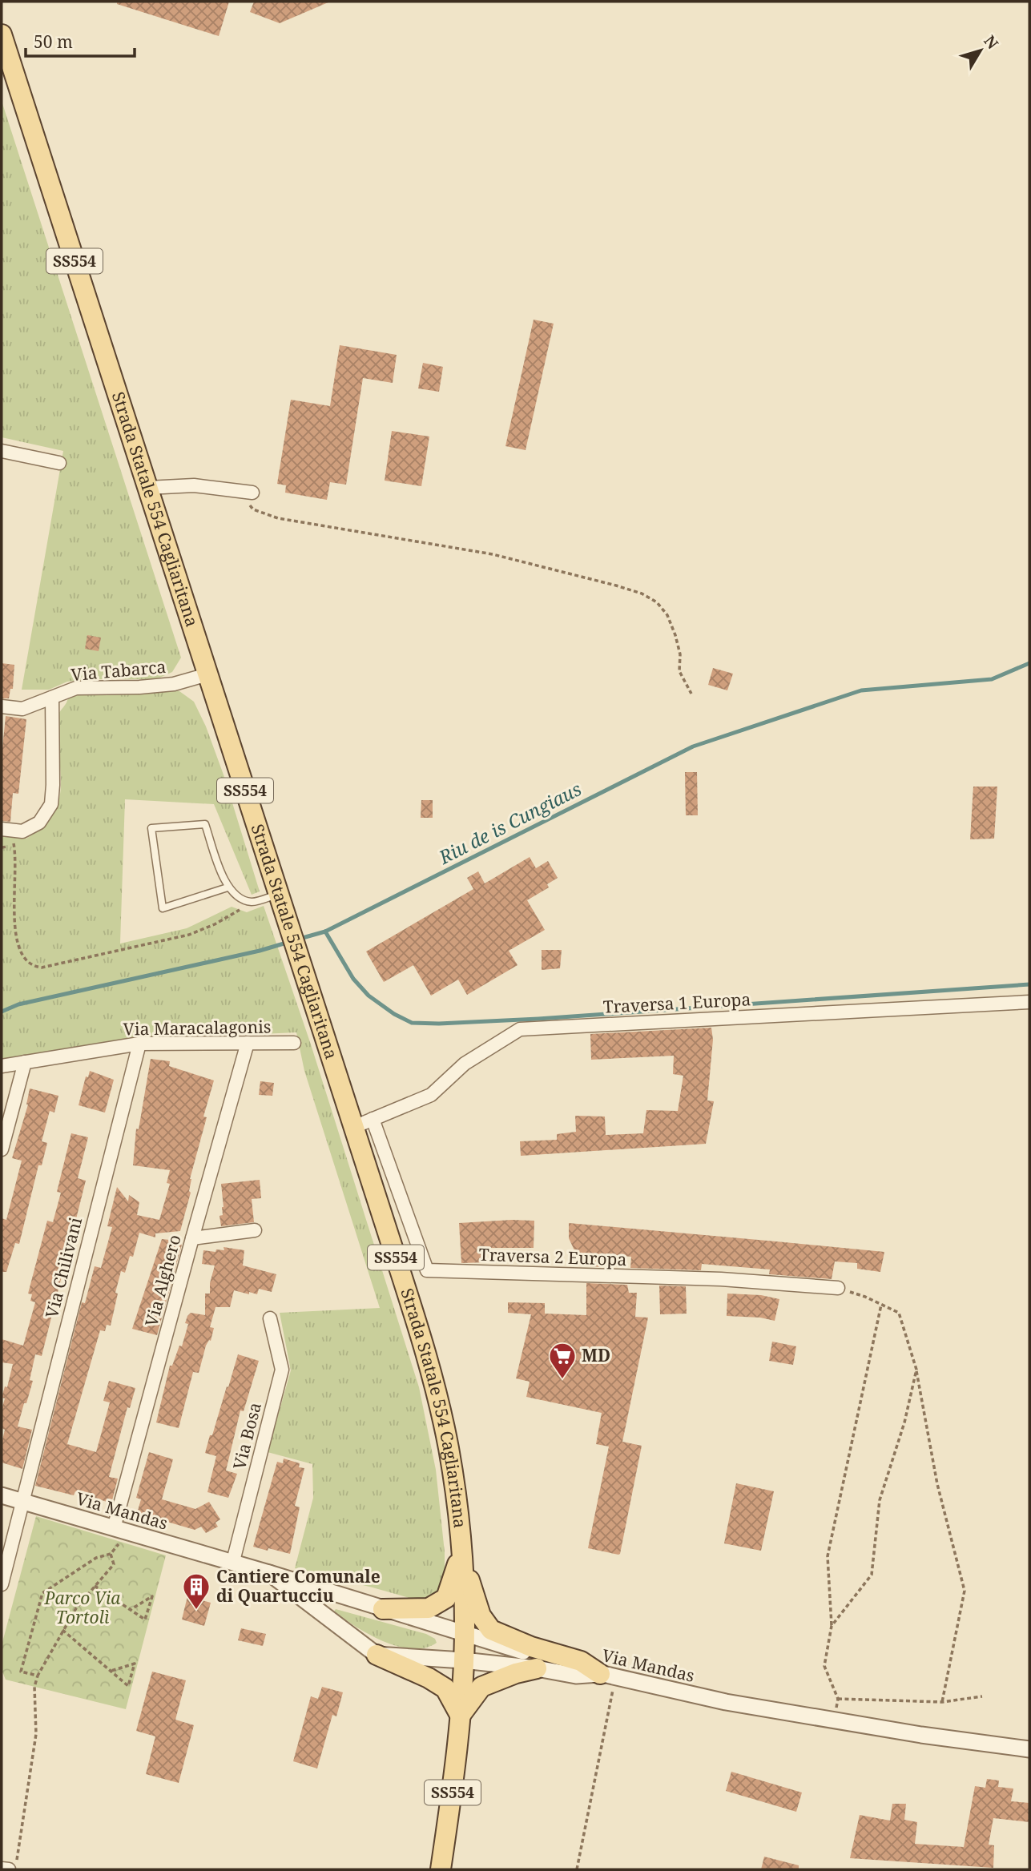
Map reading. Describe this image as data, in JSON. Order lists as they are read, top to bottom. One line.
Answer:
{"streets":{"main road":["SS554","Strada Statale 554 Cagliaritana"],"street":["Via Tabarca","Traversa 1 Europa","Via Maracalagonis","Traversa 2 Europa","Via Chilivani","Via Alghero","Via Bosa","Via Mandas"]},"crossings":[["Strada Statale 554 Cagliaritana","Via Tabarca"],["Strada Statale 554 Cagliaritana","Traversa 1 Europa"],["Strada Statale 554 Cagliaritana","Via Mandas"],["Traversa 1 Europa","Traversa 2 Europa"],["Via Maracalagonis","Via Chilivani"],["Via Maracalagonis","Via Alghero"],["Via Chilivani","Via Mandas"],["Via Alghero","Via Mandas"],["Via Bosa","Via Mandas"]],"water":["Riu de is Cungiaus"],"parks":["Parco Via Tortolì"],"places":{"supermarket":["MD"],"building":["Cantiere Comunale di Quartucciu"]},"scale_bar":"50 m","north":"top right"}
